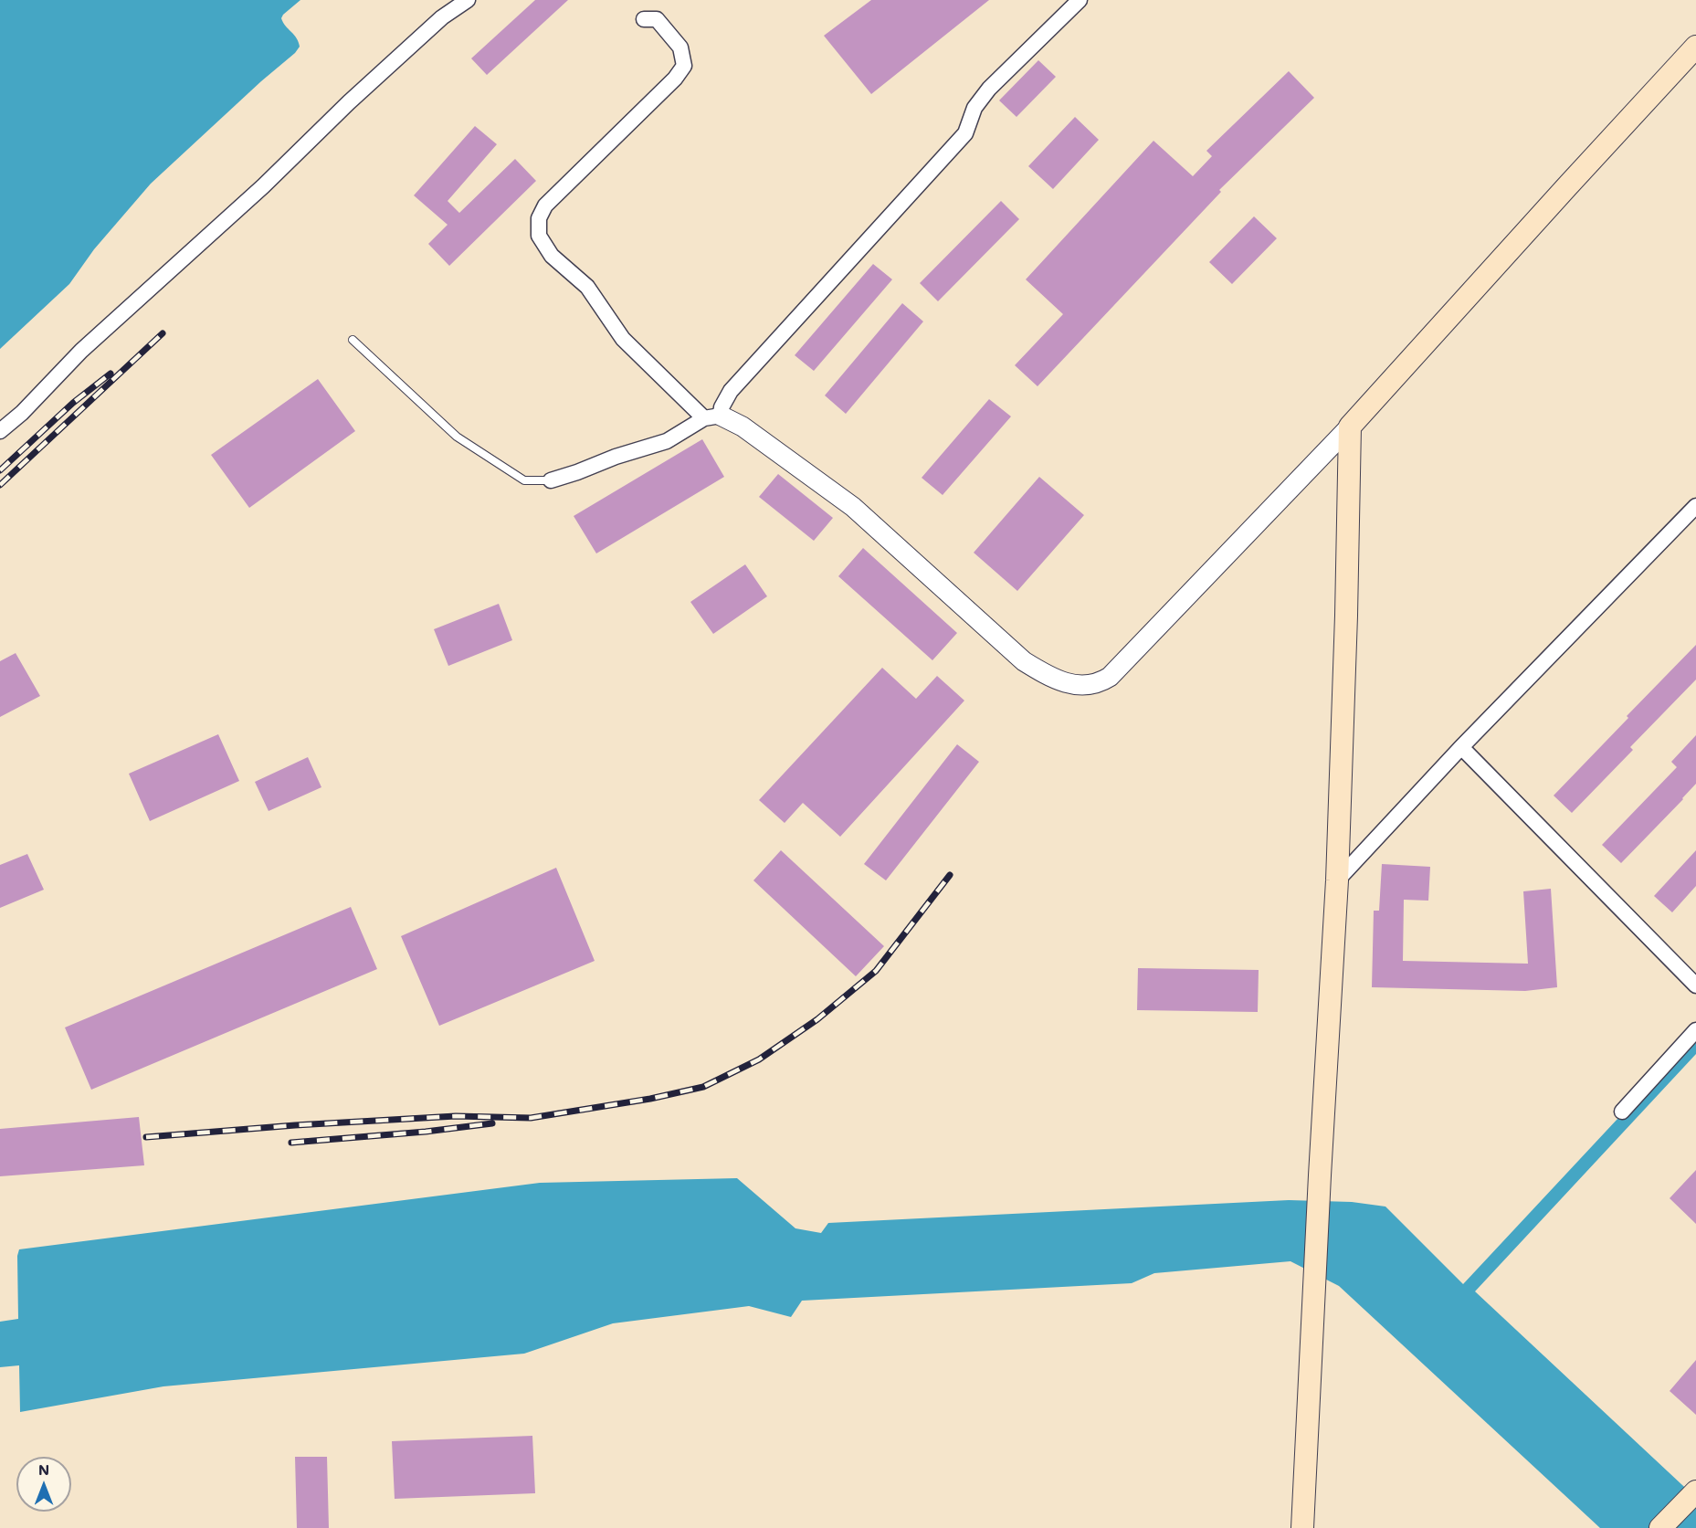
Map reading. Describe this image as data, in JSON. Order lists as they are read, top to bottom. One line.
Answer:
{"north":"top"}
